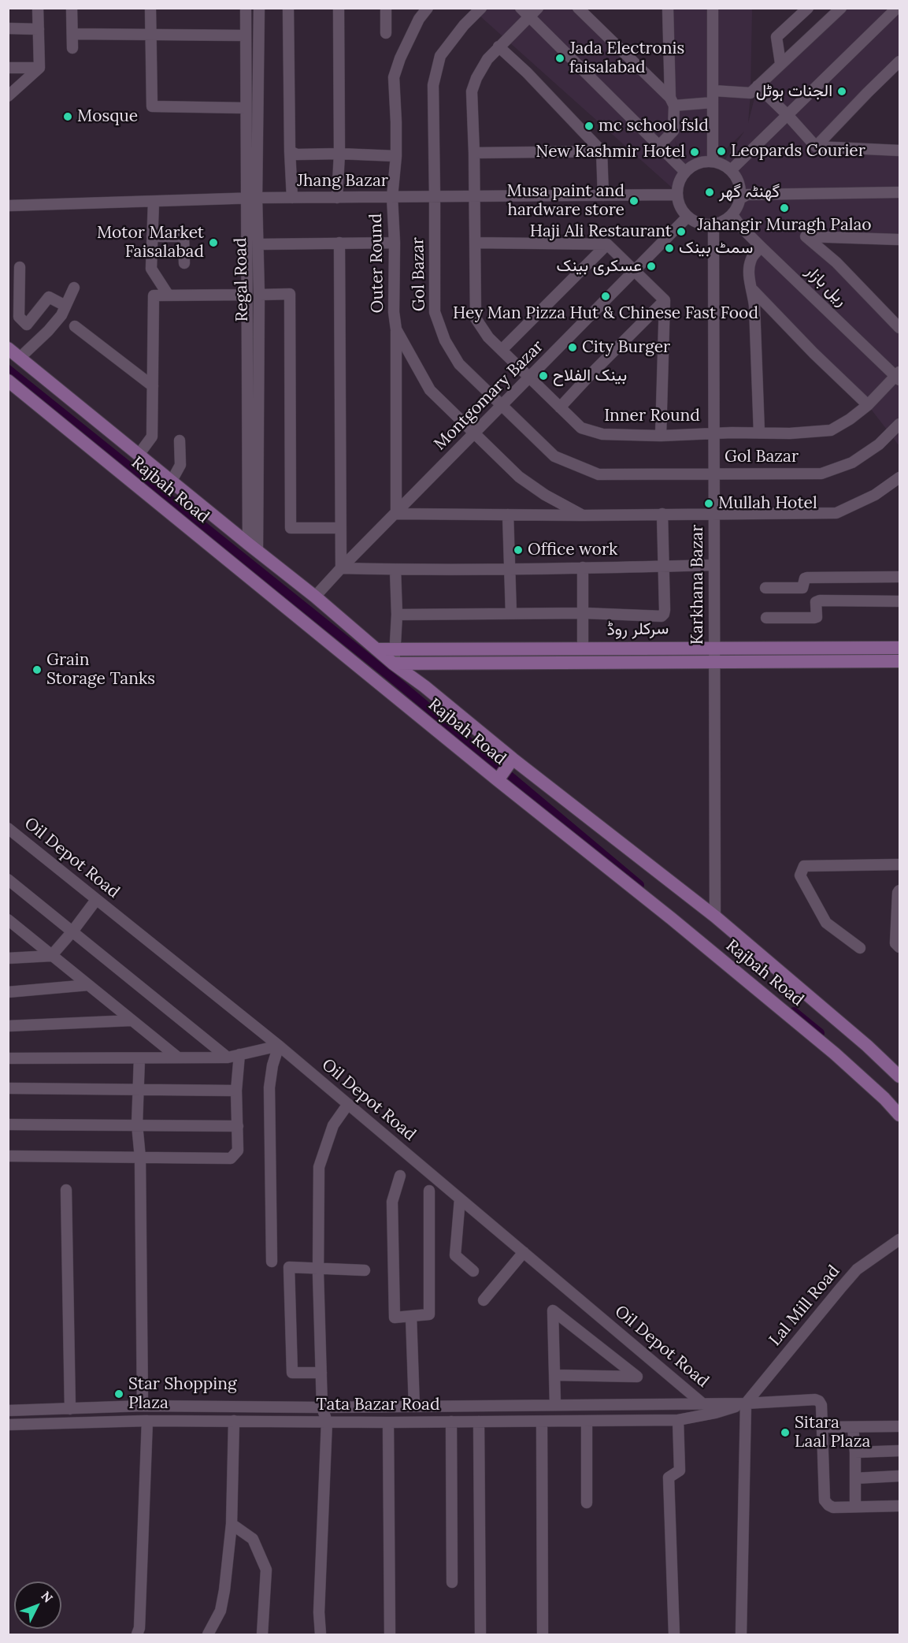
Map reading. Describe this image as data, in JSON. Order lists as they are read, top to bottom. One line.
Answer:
{"streets":{"main road":["Rajbah Road","سرکلر روڈ"],"street":["Jhang Bazar","Outer Round","Gol Bazar","Regal Road","ریل بازار","Montgomary Bazar","Inner Round","Karkhana Bazar","Oil Depot Road","Lal Mill Road","Tata Bazar Road"]},"crossings":[["Jhang Bazar","Outer Round"],["Jhang Bazar","Gol Bazar"],["Jhang Bazar","Regal Road"],["Jhang Bazar","ریل بازار"],["Jhang Bazar","Montgomary Bazar"],["Jhang Bazar","Inner Round"],["Jhang Bazar","Karkhana Bazar"],["Outer Round","Montgomary Bazar"],["Outer Round","Karkhana Bazar"],["Gol Bazar","Montgomary Bazar"],["Gol Bazar","Karkhana Bazar"],["Regal Road","Rajbah Road"],["ریل بازار","Montgomary Bazar"],["ریل بازار","Inner Round"],["ریل بازار","Karkhana Bazar"],["Montgomary Bazar","Inner Round"],["Montgomary Bazar","Rajbah Road"],["Montgomary Bazar","Karkhana Bazar"],["Inner Round","Karkhana Bazar"],["Rajbah Road","Karkhana Bazar"],["Rajbah Road","سرکلر روڈ"],["Karkhana Bazar","سرکلر روڈ"],["Oil Depot Road","Tata Bazar Road"],["Lal Mill Road","Tata Bazar Road"]],"places":["Jada Electronis faisalabad","الجنات ہوٹل","Mosque","mc school fsld","Leopards Courier","New Kashmir Hotel","گھنٹہ گھر","Musa paint and hardware store","Jahangir Muragh Palao","Haji Ali Restaurant","Motor Market Faisalabad","سمٹ بینک","عسکری بینک","Hey Man Pizza Hut & Chinese Fast Food","City Burger","بینک الفلاح","Mullah Hotel","Office work","Grain Storage Tanks","Star Shopping Plaza","Sitara Laal Plaza"],"north":"top right"}
